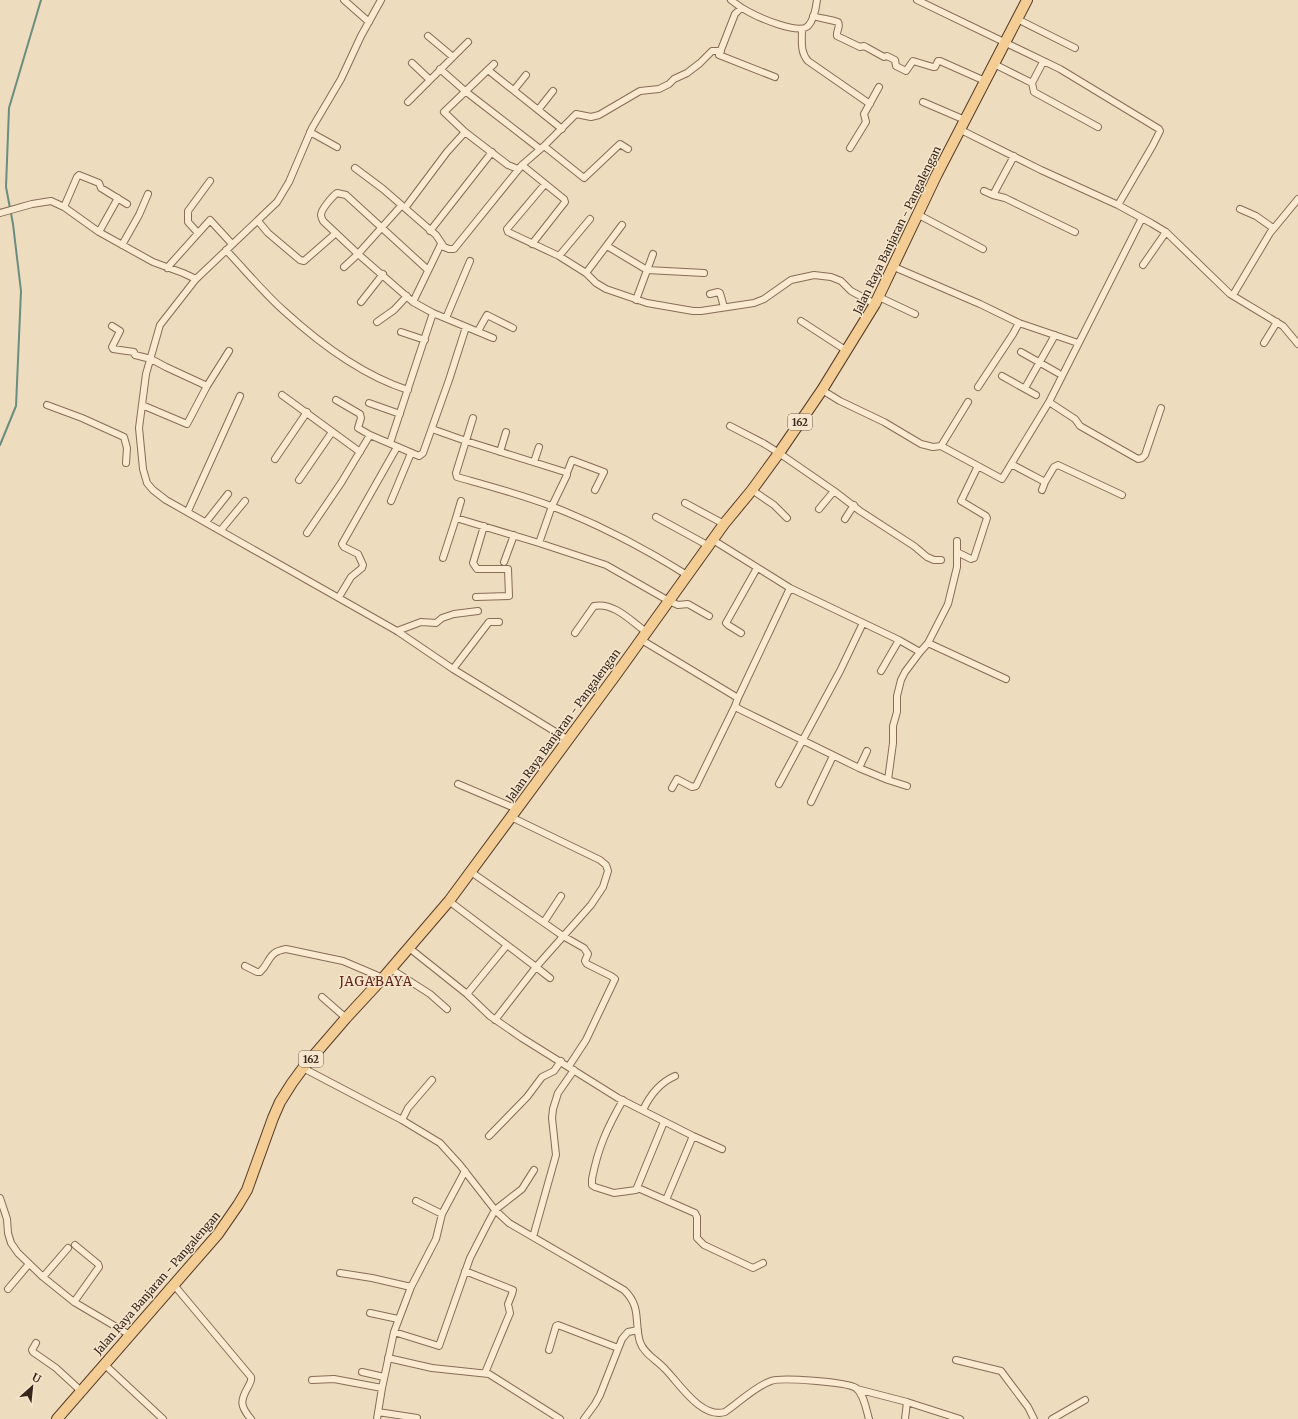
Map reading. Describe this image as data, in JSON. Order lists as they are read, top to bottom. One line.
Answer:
{"streets":{"main road":["Jalan Raya Banjaran - Pangalengan","162"]},"districts":["JAGABAYA"],"north":"top right"}
